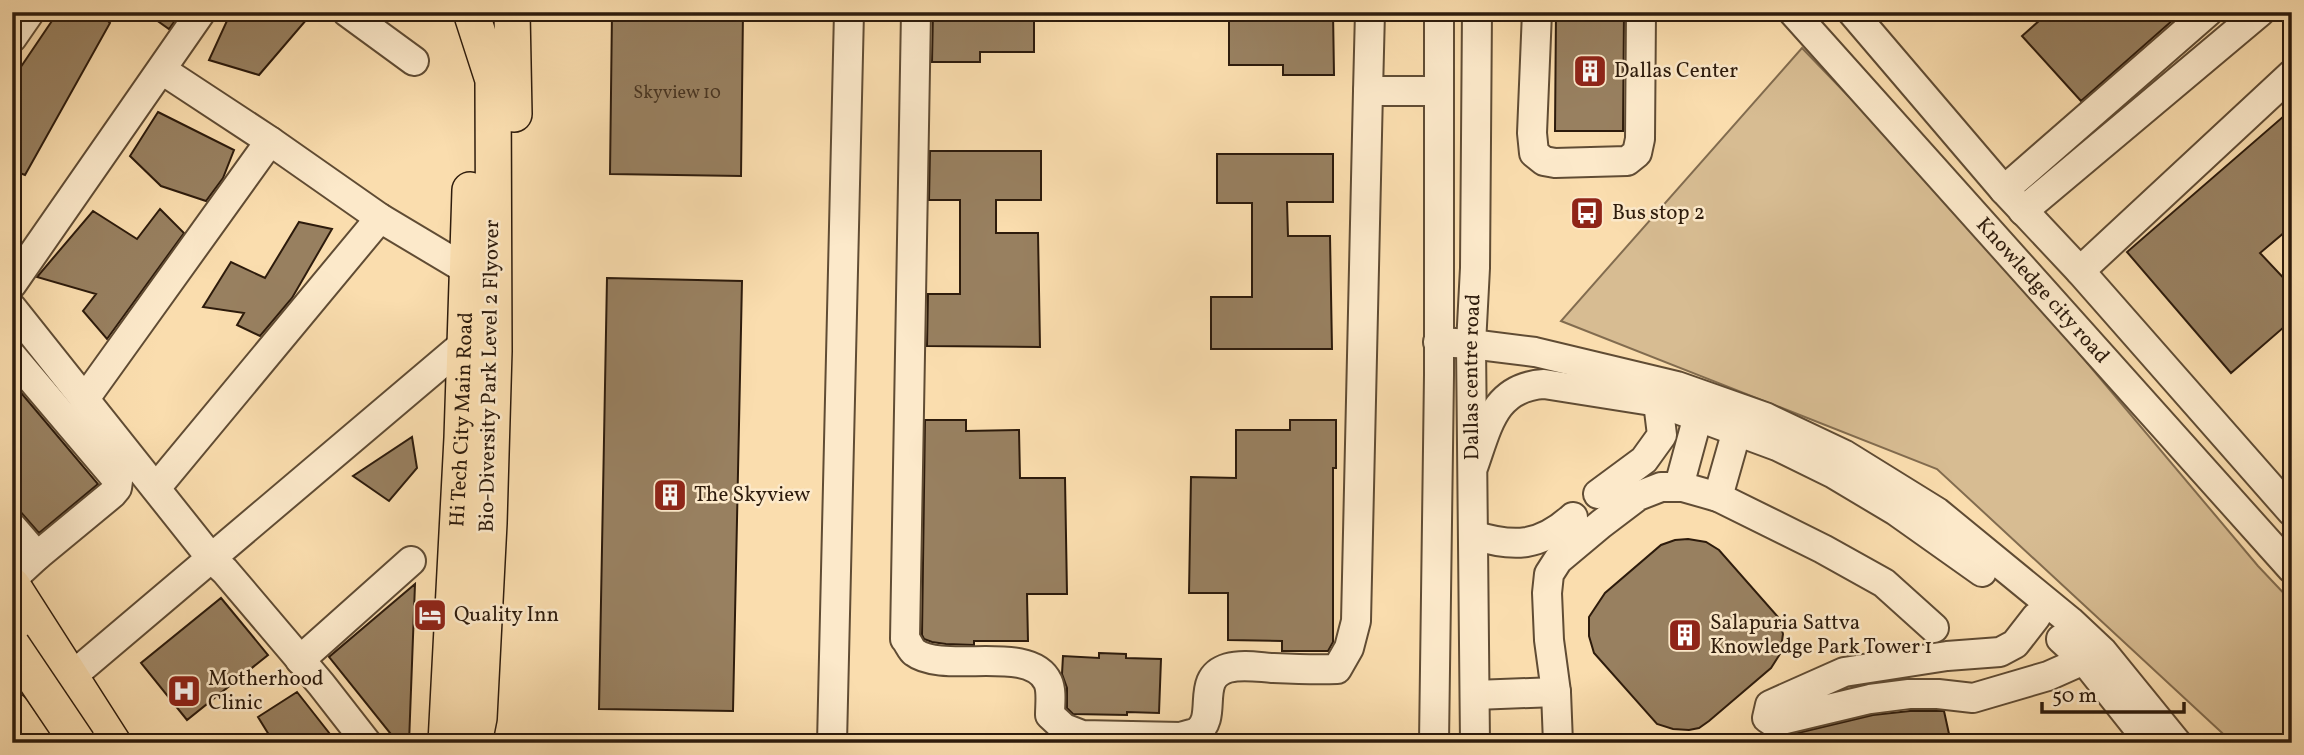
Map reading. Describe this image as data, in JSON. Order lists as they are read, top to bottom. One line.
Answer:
{"streets":{"main road":["Bio-Diversity Park Level 2 Flyover","Hi Tech City Main Road"],"street":["Knowledge city road","Dallas centre road"]},"crossings":[["Bio-Diversity Park Level 2 Flyover","Hi Tech City Main Road"]],"places":{"building":["Dallas Center","The Skyview","Salapuria Sattva Knowledge Park Tower 1"],"bus stop":["Bus stop 2"],"hotel":["Quality Inn"],"hospital":["Motherhood Clinic"]},"house_numbers":["Skyview 10"],"scale_bar":"50 m"}
